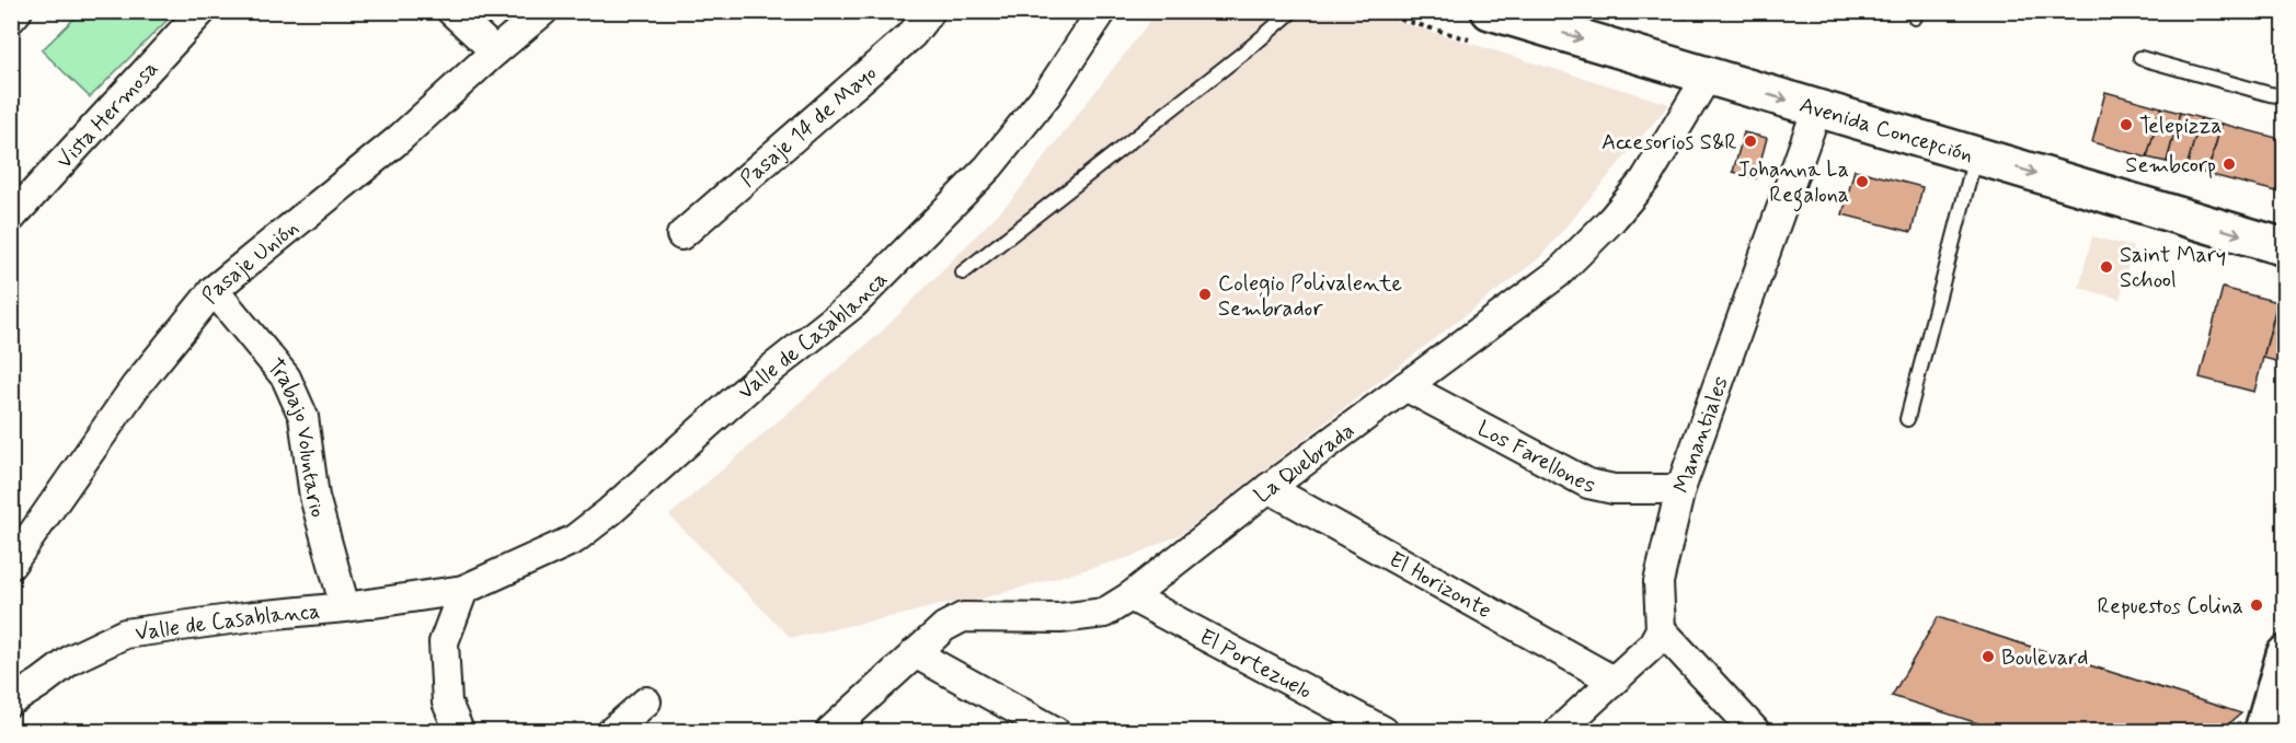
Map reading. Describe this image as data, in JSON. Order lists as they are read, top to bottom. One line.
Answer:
{"streets":{"main road":["Avenida Concepción"],"street":["Vista Hermosa","Pasaje 14 de Mayo","Pasaje Unión","Valle de Casablanca","Manantiales","Trabajo Voluntario","Los Farellones","La Quebrada","El Horizonte","El Portezuelo"]},"crossings":[["Avenida Concepción","Manantiales"],["Avenida Concepción","La Quebrada"],["Pasaje Unión","Trabajo Voluntario"],["Valle de Casablanca","Trabajo Voluntario"],["Manantiales","Los Farellones"],["Los Farellones","La Quebrada"],["La Quebrada","El Horizonte"],["La Quebrada","El Portezuelo"]],"one_way":["Avenida Concepción"],"places":["Telepizza","Accesorios S&R","Sembcorp","Johanna La Regalona","Saint Mary School","Colegio Polivalente Sembrador","Repuestos Colina","Boulevard"]}
